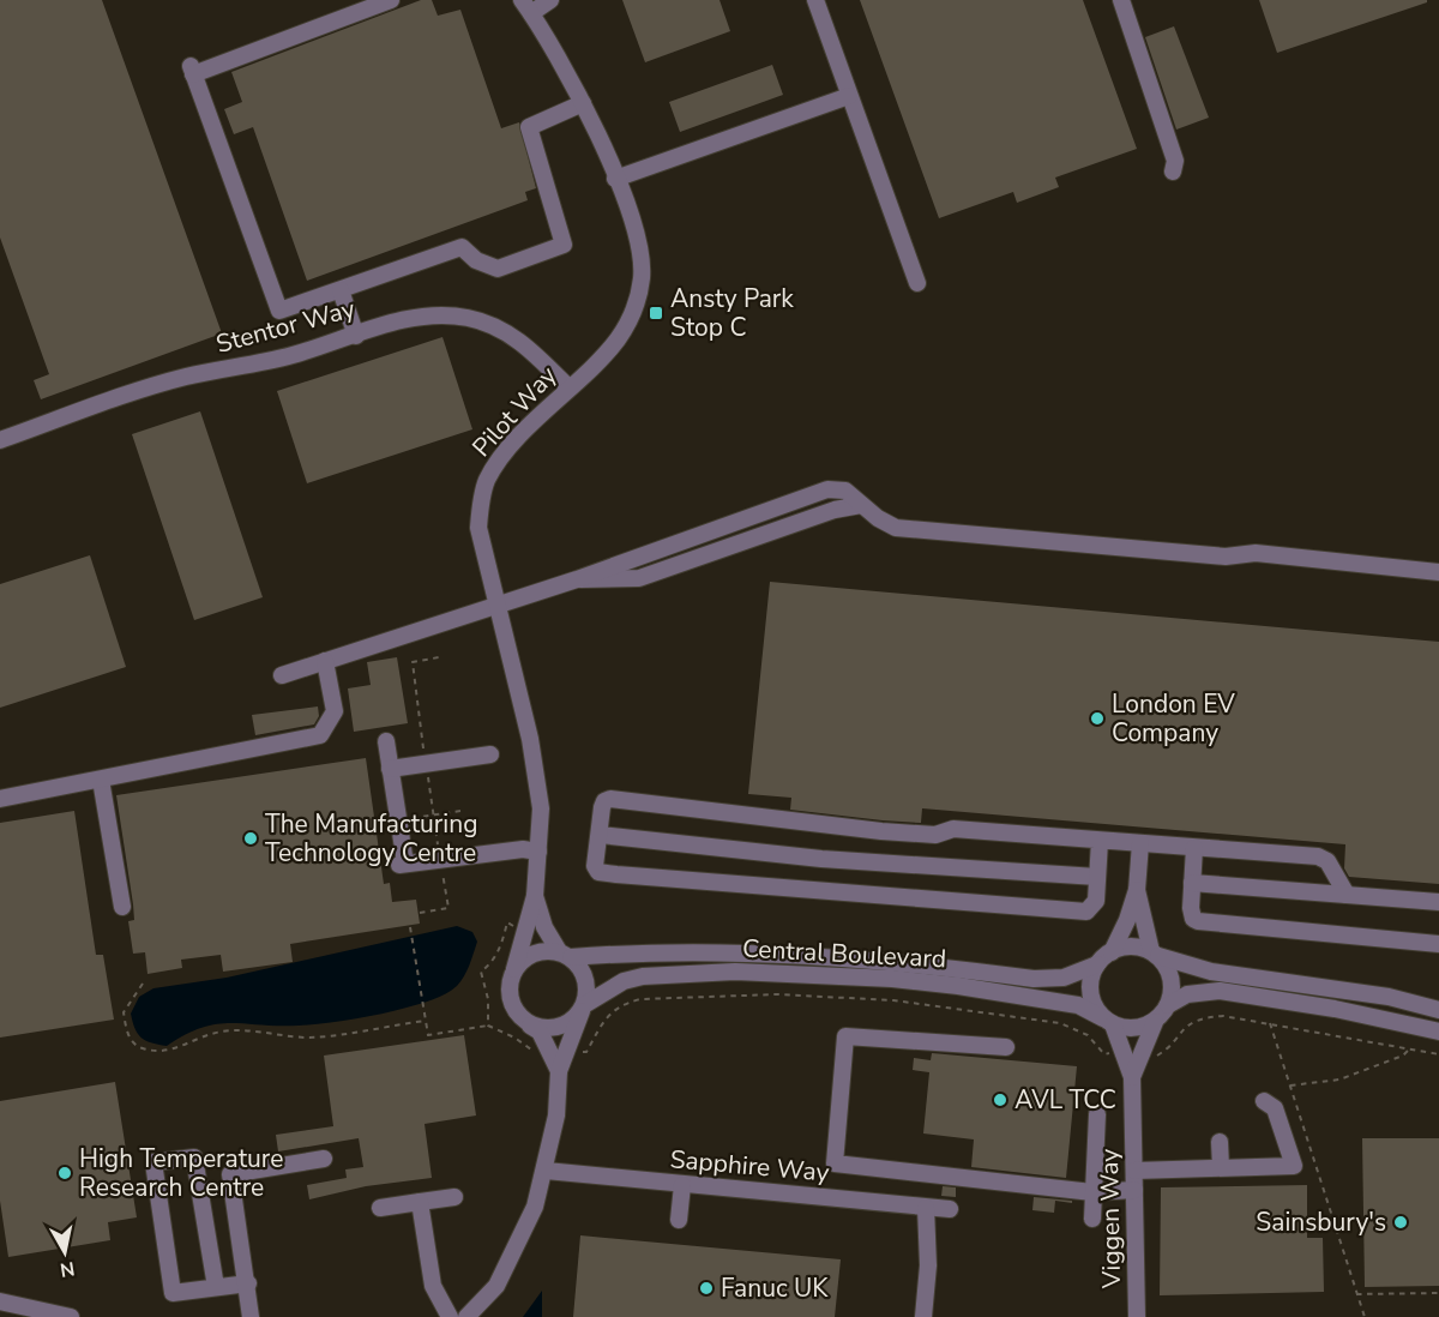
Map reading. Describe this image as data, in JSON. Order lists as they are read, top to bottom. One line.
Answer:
{"streets":{"street":["Stentor Way","Pilot Way","Central Boulevard","Sapphire Way","Viggen Way"]},"crossings":[["Stentor Way","Pilot Way"],["Pilot Way","Central Boulevard"],["Central Boulevard","Viggen Way"]],"places":{"transit":["Ansty Park Stop C"],"other":["London EV Company","The Manufacturing Technology Centre","AVL TCC","High Temperature Research Centre","Sainsbury's","Fanuc UK"]},"north":"bottom"}
